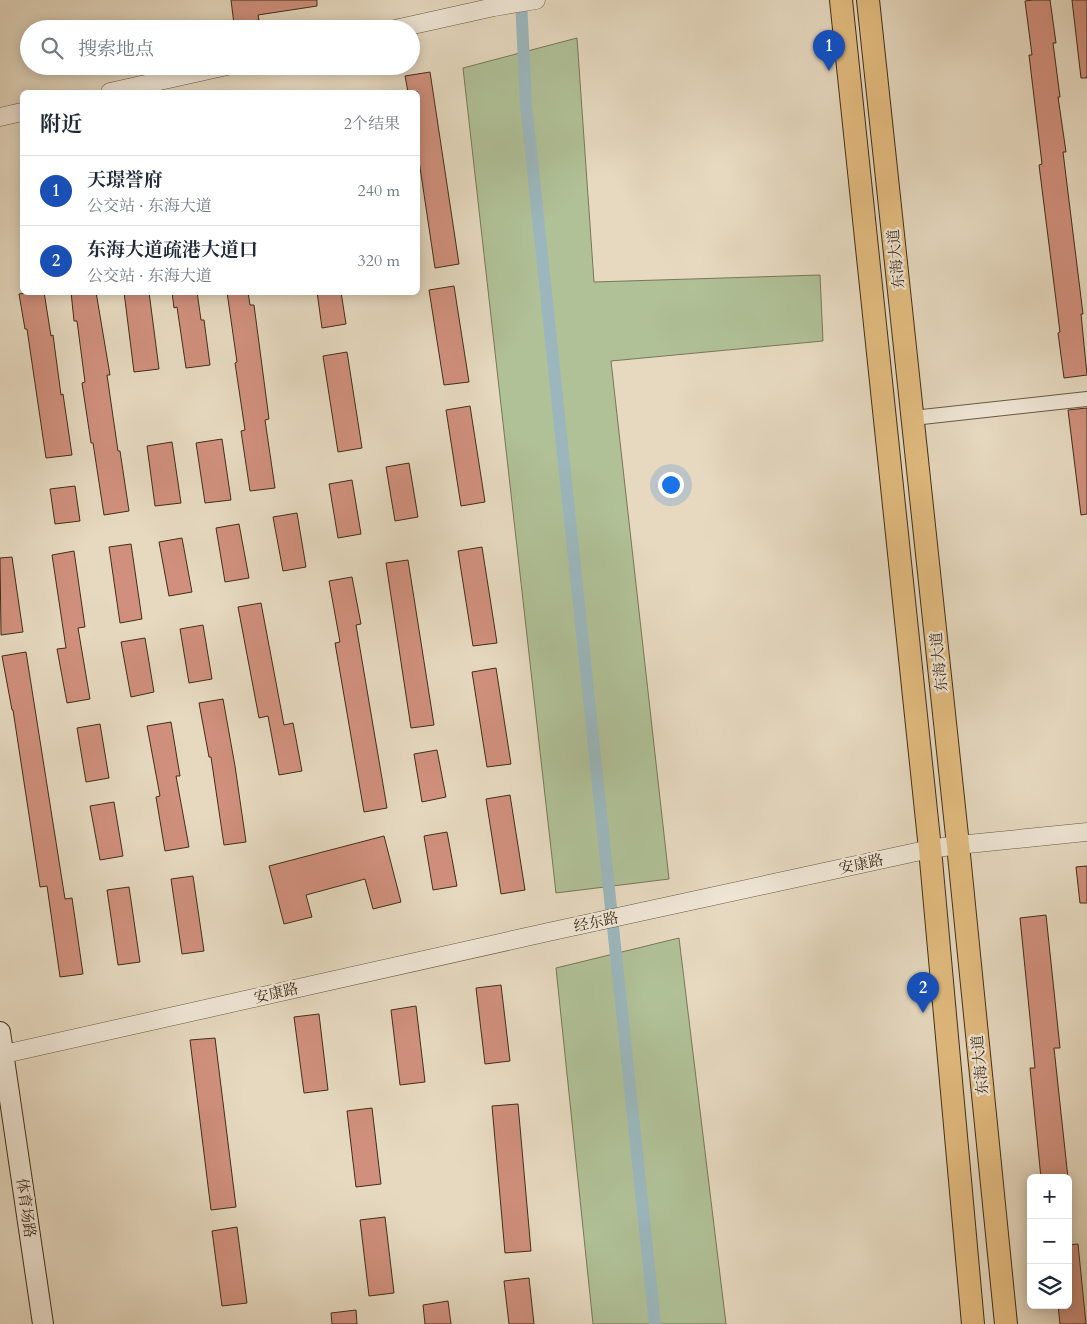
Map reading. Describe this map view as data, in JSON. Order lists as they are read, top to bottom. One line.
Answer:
{"streets":{"main road":["东海大道","体育场路"],"street":["安康路","经东路"]},"crossings":[["东海大道","安康路"],["安康路","经东路"],["安康路","体育场路"]],"page":{"search":"搜索地点","pins":["1","2"],"heading":["附近","2个结果"],"list":[{"mark":"1","name":"天璟誉府","note":"公交站 · 东海大道","value":"240 m"},{"mark":"2","name":"东海大道疏港大道口","note":"公交站 · 东海大道","value":"320 m"}],"map_buttons":["+","−"]}}
